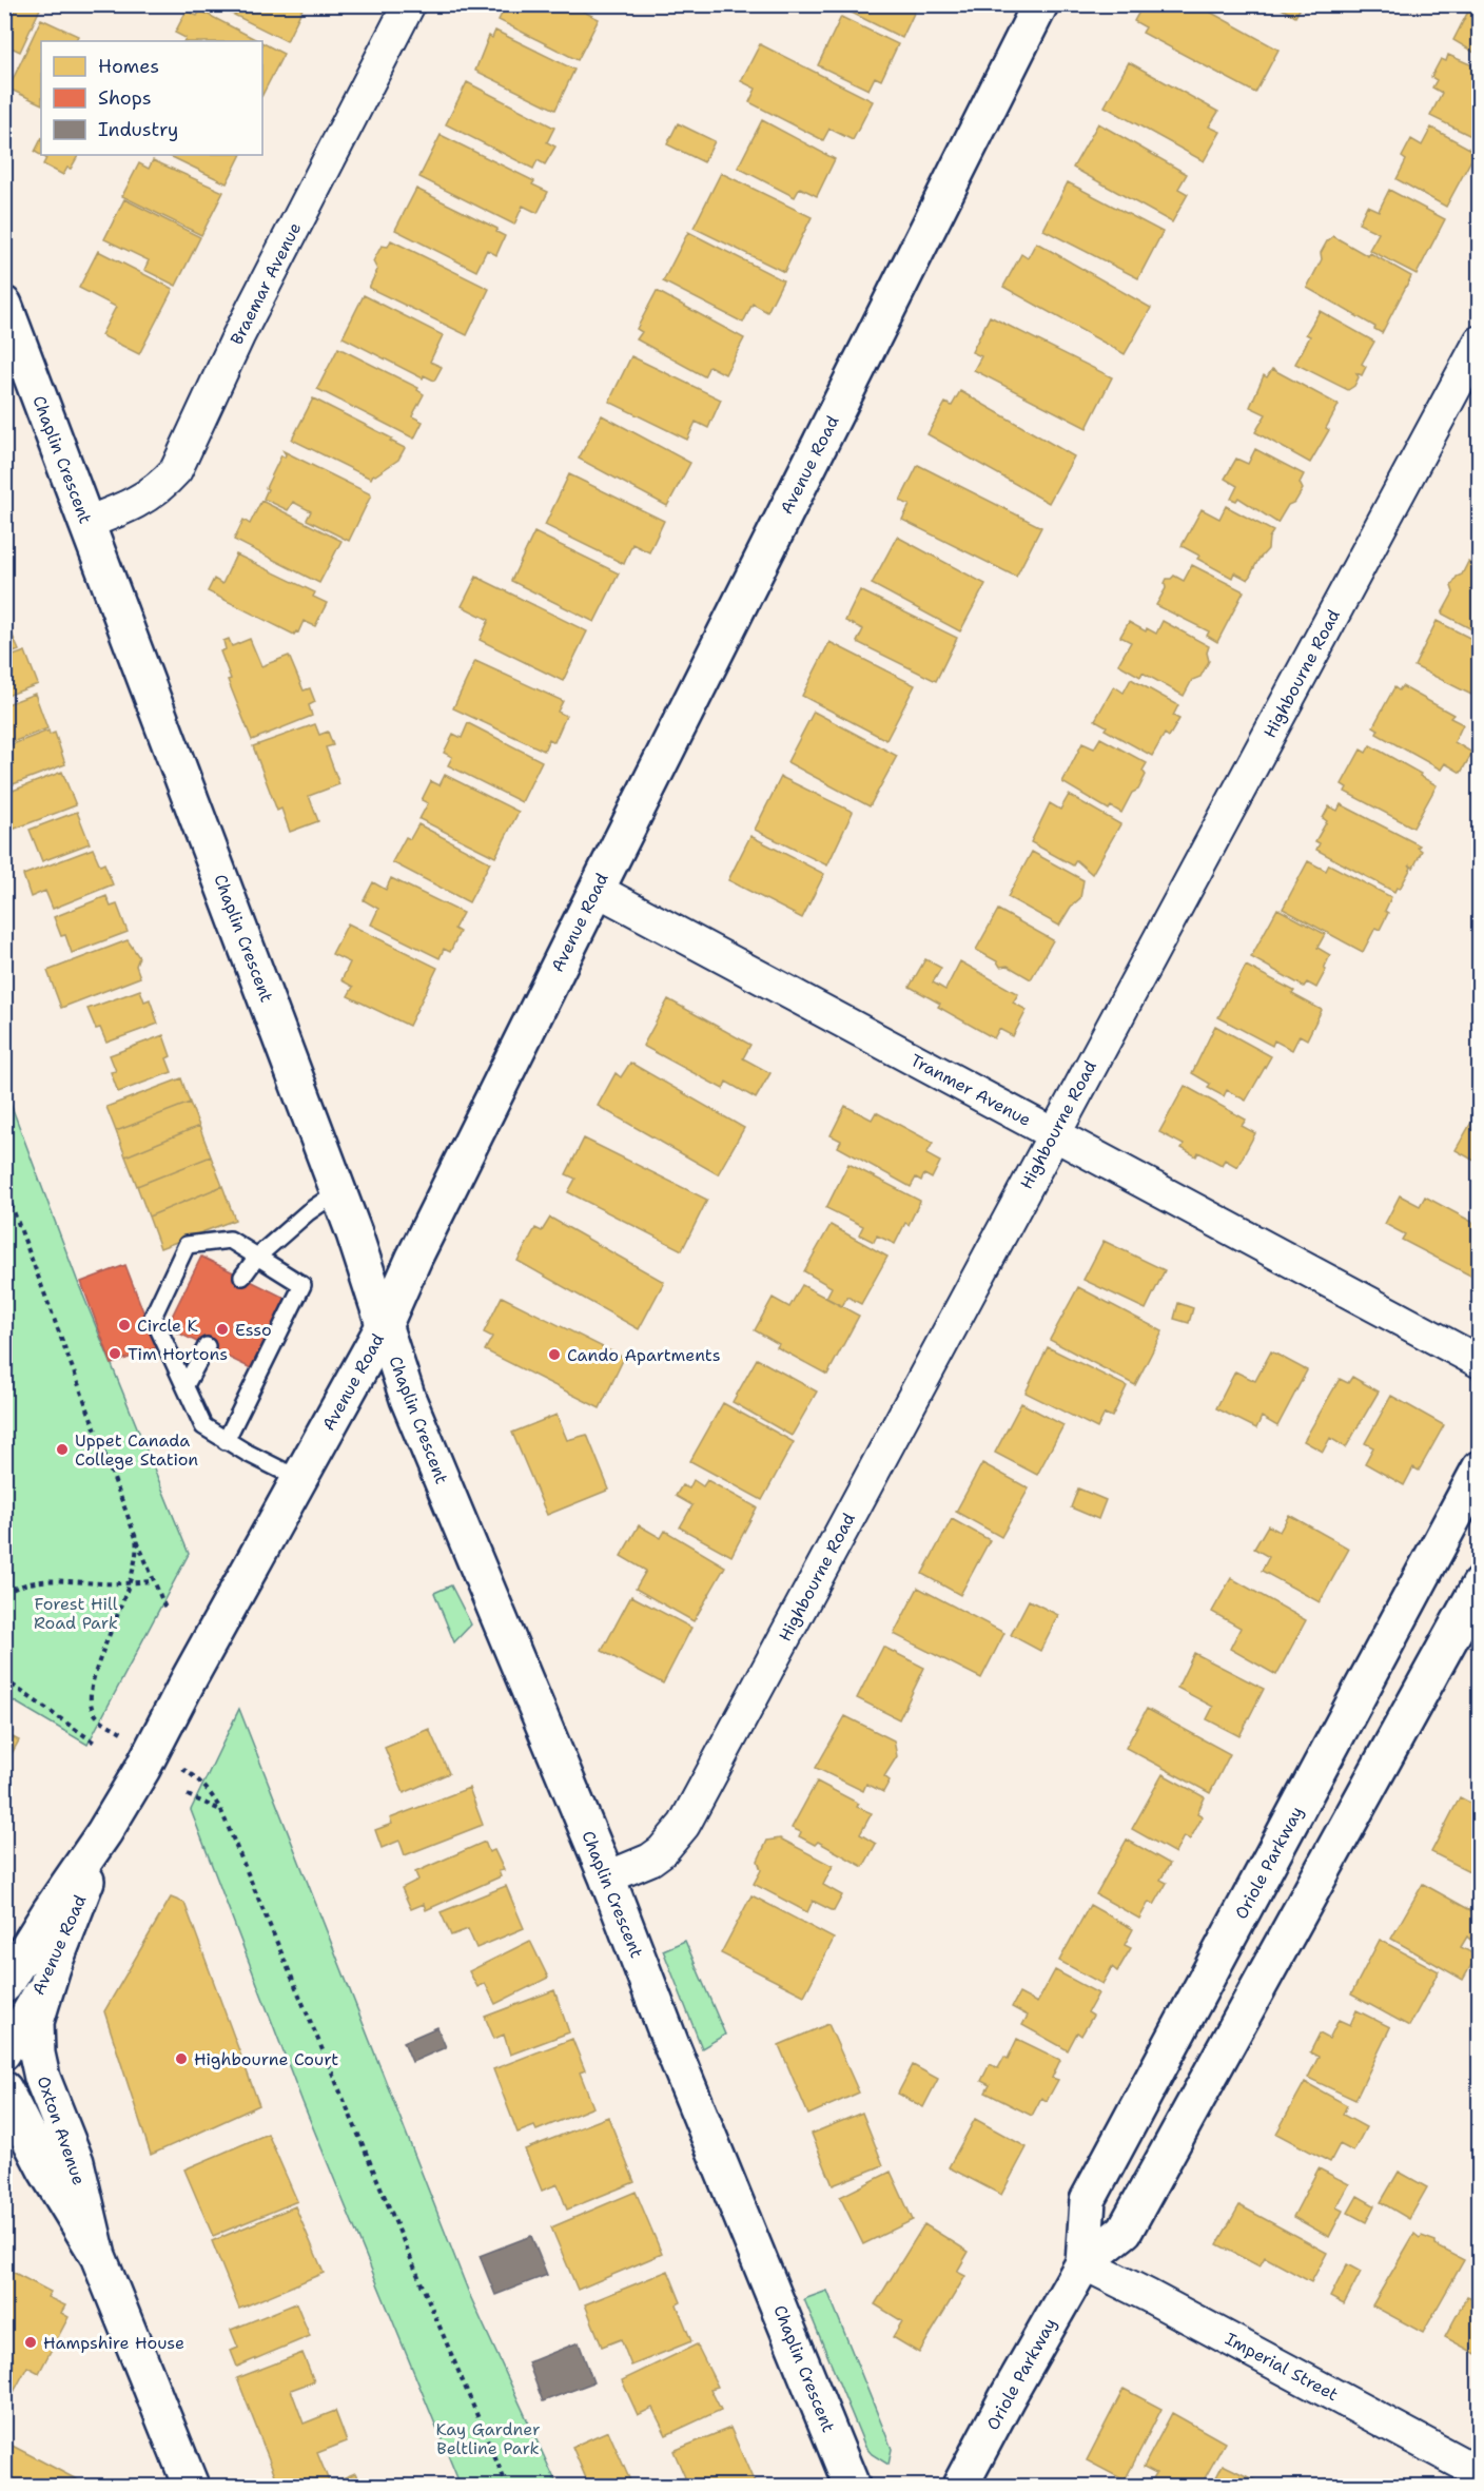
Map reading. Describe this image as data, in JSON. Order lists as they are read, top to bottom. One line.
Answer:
{"streets":{"street":["Braemar Avenue","Chaplin Crescent","Avenue Road","Highbourne Road","Tranmer Avenue","Oriole Parkway","Oxton Avenue","Imperial Street"]},"crossings":[["Braemar Avenue","Chaplin Crescent"],["Chaplin Crescent","Avenue Road"],["Chaplin Crescent","Highbourne Road"],["Avenue Road","Tranmer Avenue"],["Avenue Road","Oxton Avenue"],["Highbourne Road","Tranmer Avenue"],["Oriole Parkway","Imperial Street"]],"parks":["Forest Hill Road Park","Kay Gardner Beltline Park"],"places":["Circle K","Esso","Tim Hortons","Cando Apartments","Uppet Canada College Station","Highbourne Court","Hampshire House"],"legend":["Homes","Shops","Industry"]}
